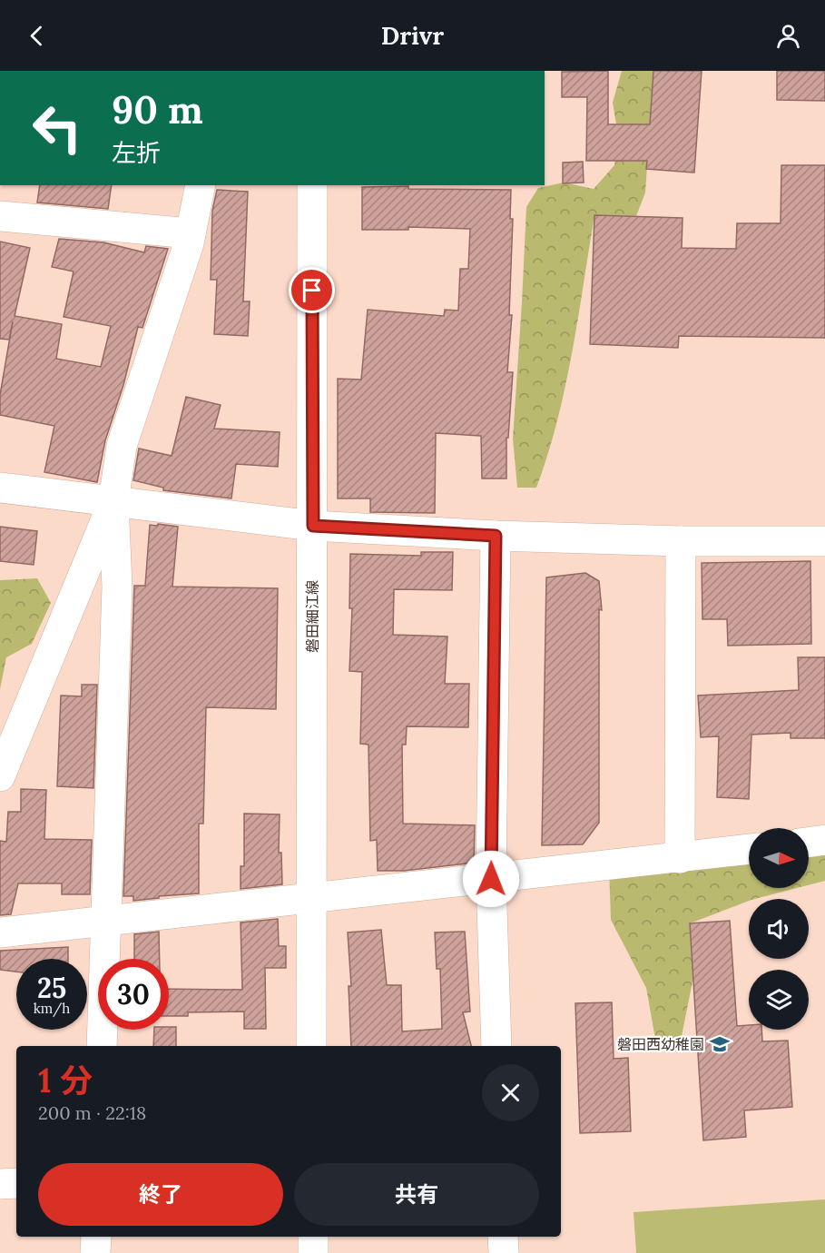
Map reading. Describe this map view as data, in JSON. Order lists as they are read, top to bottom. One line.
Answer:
{"streets":{"street":["磐田細江線"]},"places":{"school or university":["磐田西幼稚園"]},"north":"right","page":{"header":"Drivr","turn":["90 m","左折"],"speed":"25 km/h","limit":"30","heading":["1 分","200 m · 22:18"],"buttons":["終了","共有"]}}
